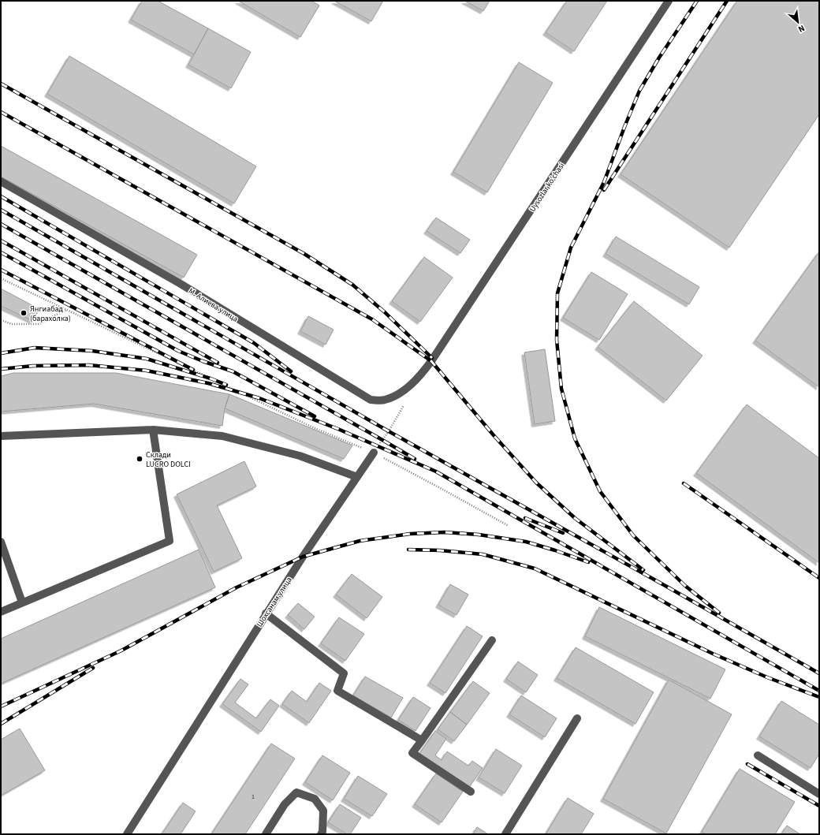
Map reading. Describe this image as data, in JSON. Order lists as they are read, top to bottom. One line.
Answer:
{"streets":{"street":["Uysozlar ko'chasi","М. Алиева улица","Шохсанам улица"]},"crossings":[["Uysozlar ko'chasi","М. Алиева улица"]],"places":["Янгиабад (барахолка)","Склади LUCRO DOLCI"],"house_numbers":["1"],"north":"bottom right"}
